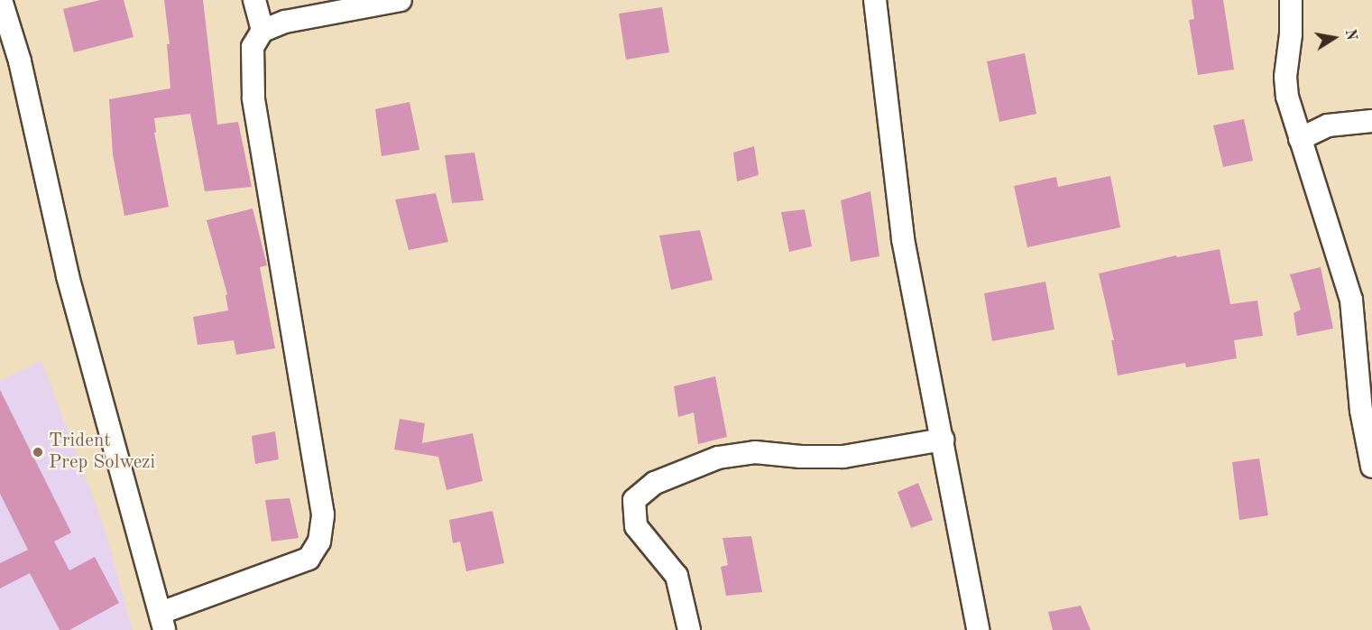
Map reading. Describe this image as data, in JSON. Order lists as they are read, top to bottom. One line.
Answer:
{"places":["Trident Prep Solwezi"],"north":"right"}
